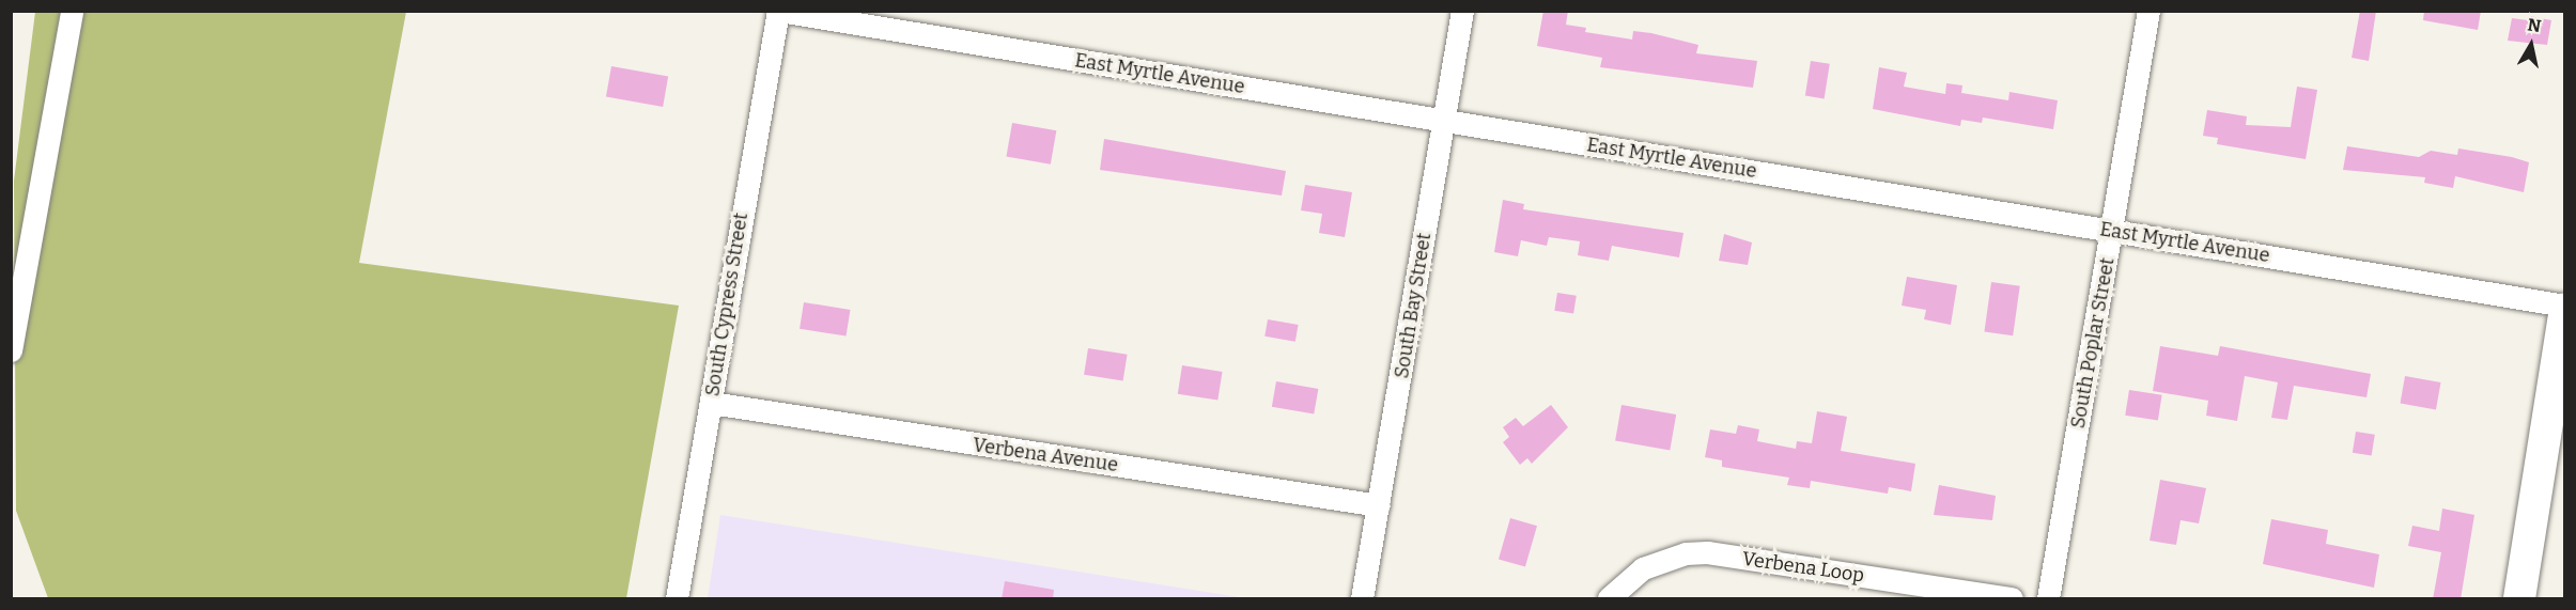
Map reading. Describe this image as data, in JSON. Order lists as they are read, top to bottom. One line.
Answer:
{"streets":{"street":["East Myrtle Avenue","South Cypress Street","South Bay Street","South Poplar Street","Verbena Avenue","Verbena Loop"]},"crossings":[["East Myrtle Avenue","South Cypress Street"],["East Myrtle Avenue","South Bay Street"],["East Myrtle Avenue","South Poplar Street"],["South Cypress Street","Verbena Avenue"],["South Bay Street","Verbena Avenue"]],"north":"top"}
